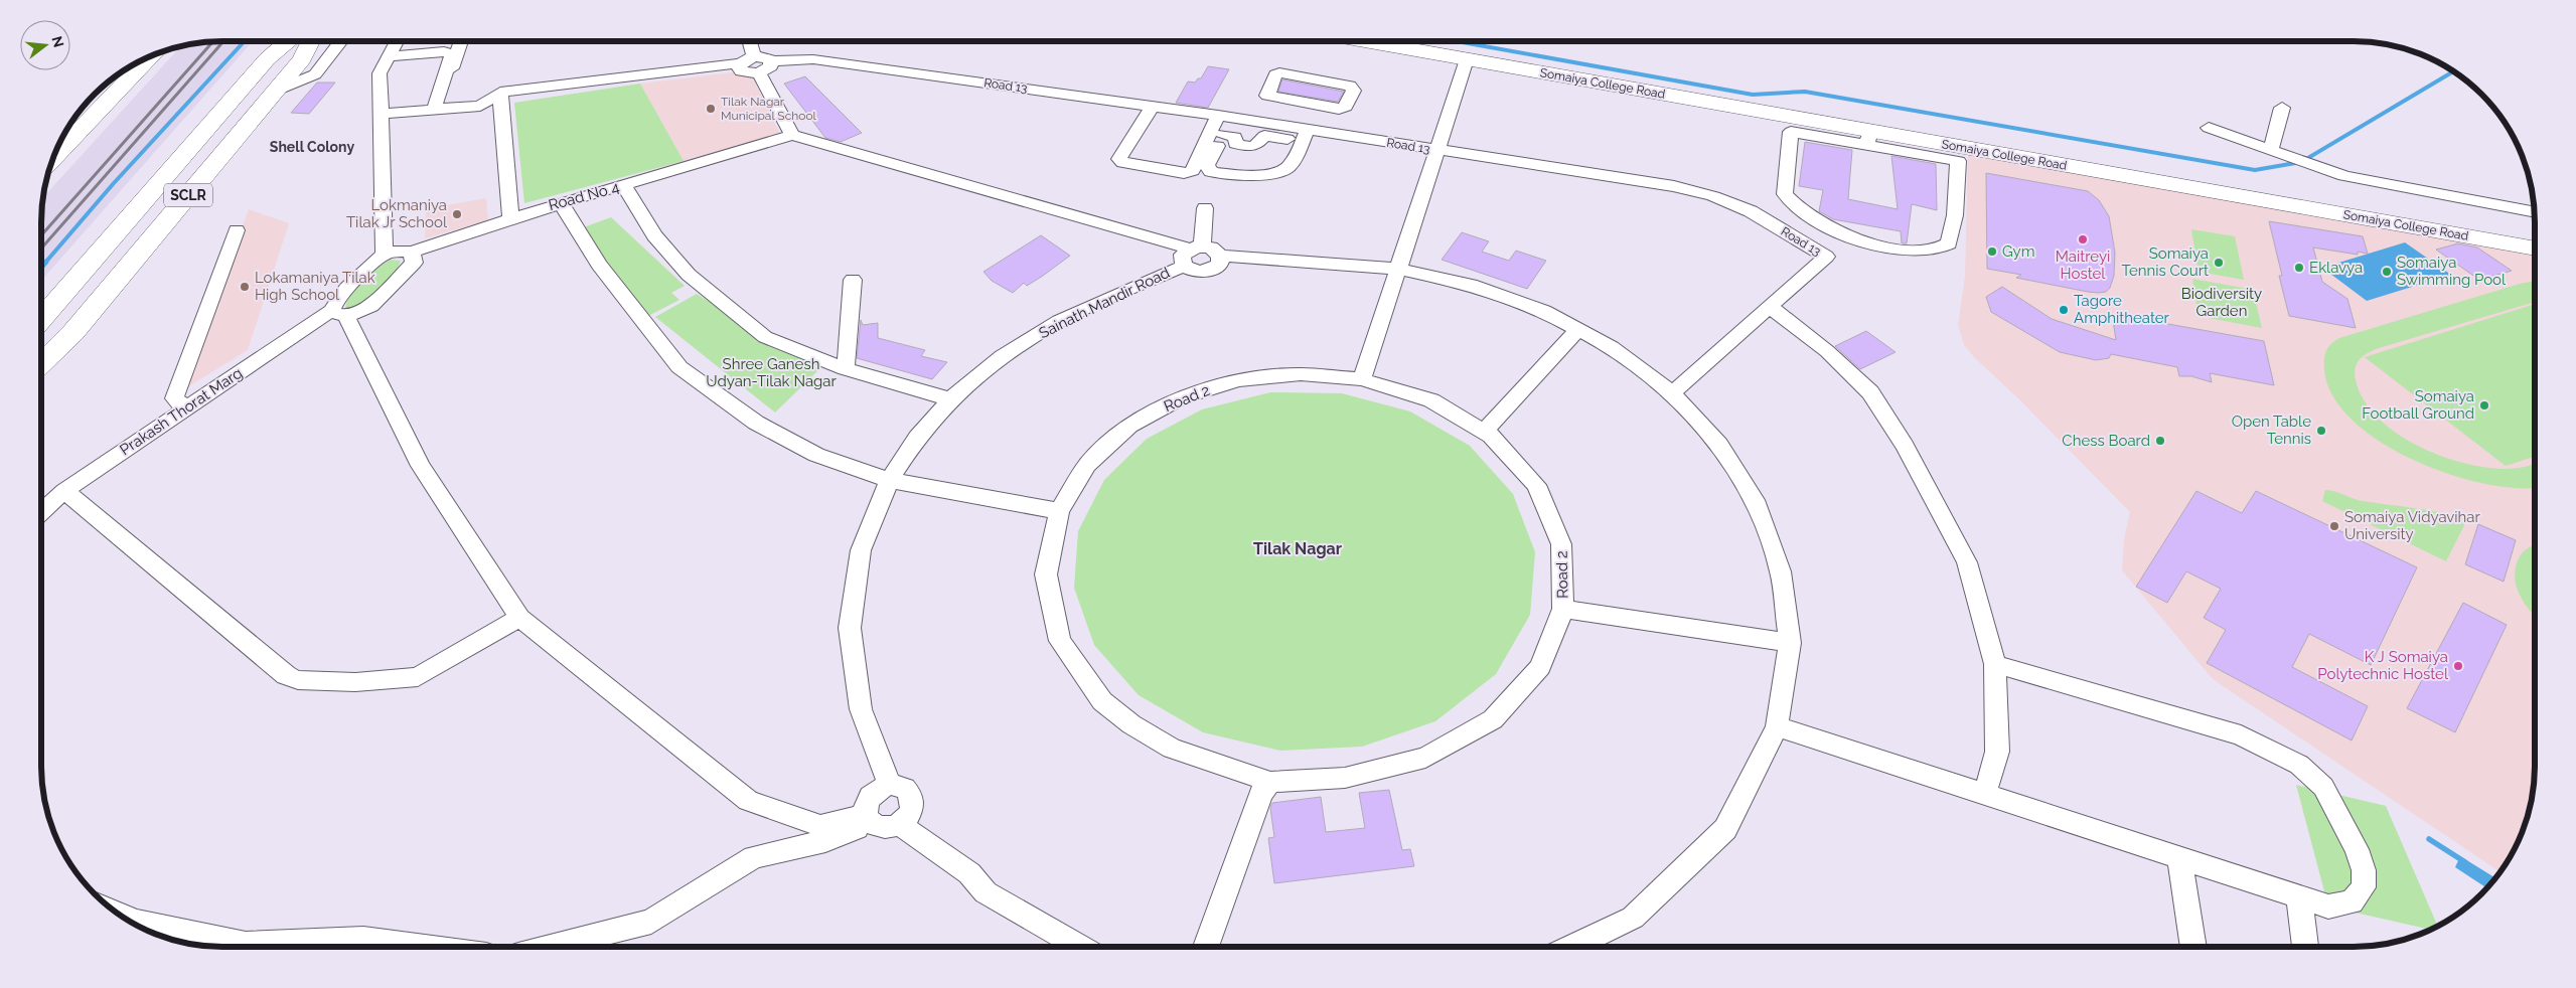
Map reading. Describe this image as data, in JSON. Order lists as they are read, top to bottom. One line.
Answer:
{"streets":{"main road":["Somaiya College Road","SCLR"],"street":["Road 13","Road No 4","Sainath Mandir Road","Road 2","Prakash Thorat Marg"]},"districts":["Shell Colony","Tilak Nagar"],"parks":["Biodiversity Garden","Shree Ganesh Udyan-Tilak Nagar"],"places":["Tilak Nagar Municipal School","Lokmaniya Tilak Jr School","Maitreyi Hostel","Gym","Somaiya Tennis Court","Eklavya","Somaiya Swimming Pool","Lokamaniya Tilak High School","Tagore Amphitheater","Somaiya Football Ground","Open Table Tennis","Chess Board","Somaiya Vidyavihar University","K J Somaiya Polytechnic Hostel"],"north":"right"}
